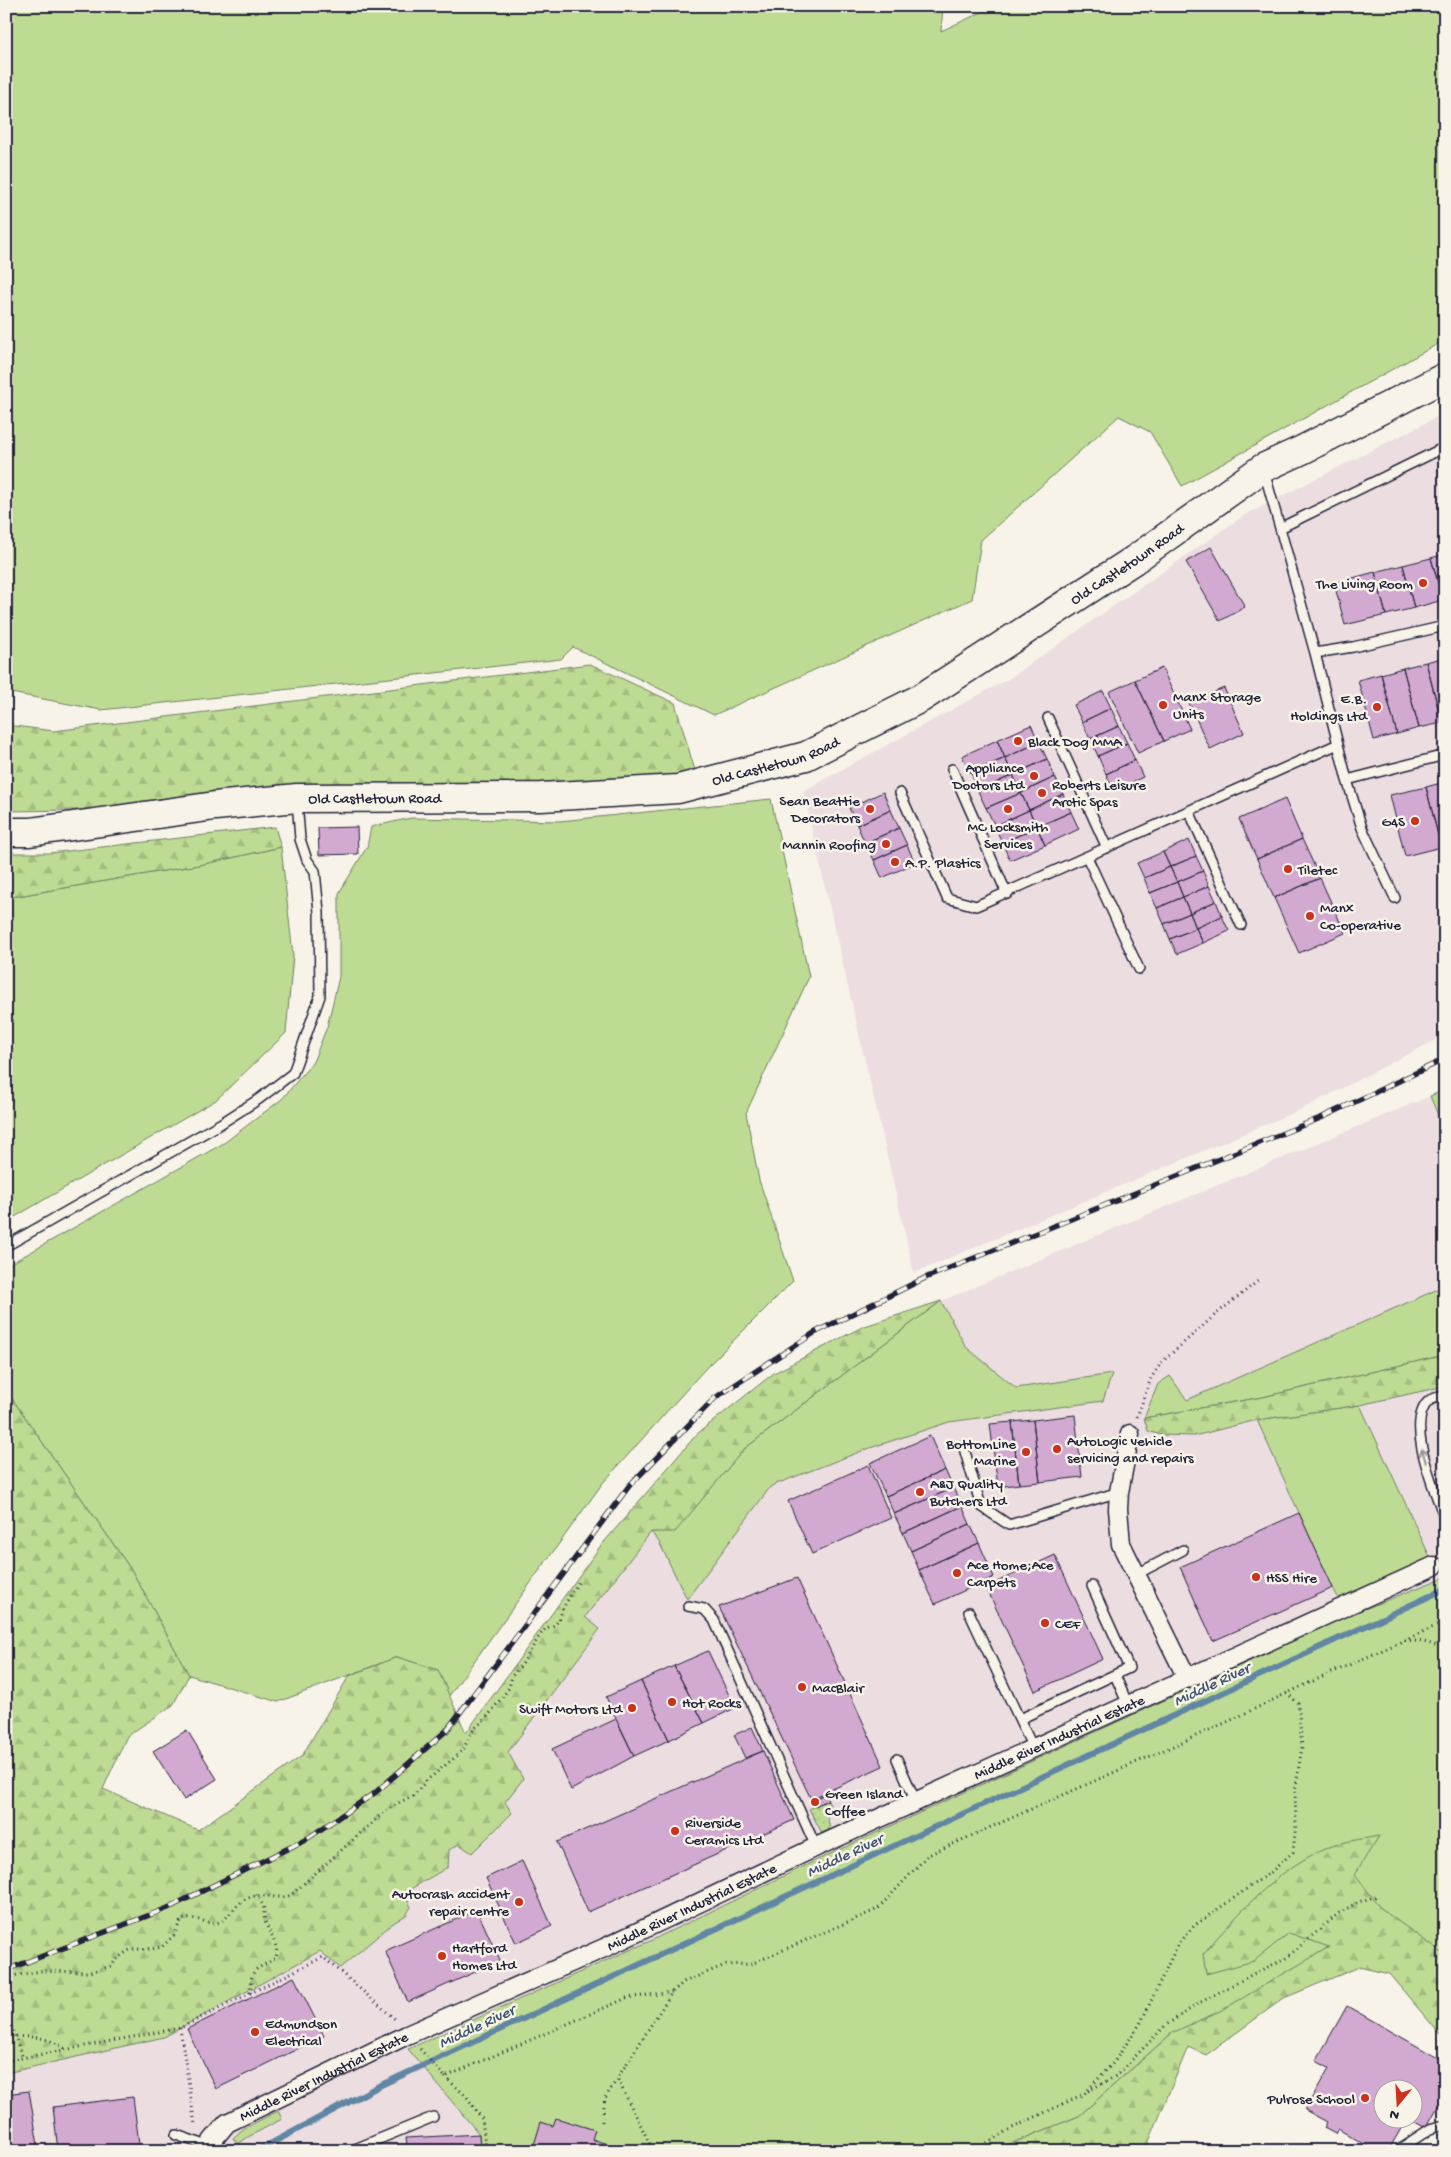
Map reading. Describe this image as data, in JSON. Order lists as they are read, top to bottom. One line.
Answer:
{"streets":{"highway":["Old Castletown Road"],"street":["Middle River Industrial Estate"]},"water":["Middle River"],"places":["The Living Room","Manx Storage Units","E.B. Holdings Ltd","Black Dog MMA","Appliance Doctors Ltd","Roberts Leisure Arctic Spas","Sean Beattie Decorators","MC Locksmith Services","G4S","Mannin Roofing","A.P. Plastics","Tiletec","Manx Co-operative","AutoLogic vehicle servicing and repairs","BottomLine Marine","A&J Quality Butchers Ltd","Ace Home;Ace Carpets","HSS Hire","CEF","MacBlair","Hot Rocks","Swift Motors Ltd","Green Island Coffee","Riverside Ceramics Ltd","Autocrash accident repair centre","Hartford Homes Ltd","Edmundson Electrical","Pulrose School"],"north":"bottom"}
